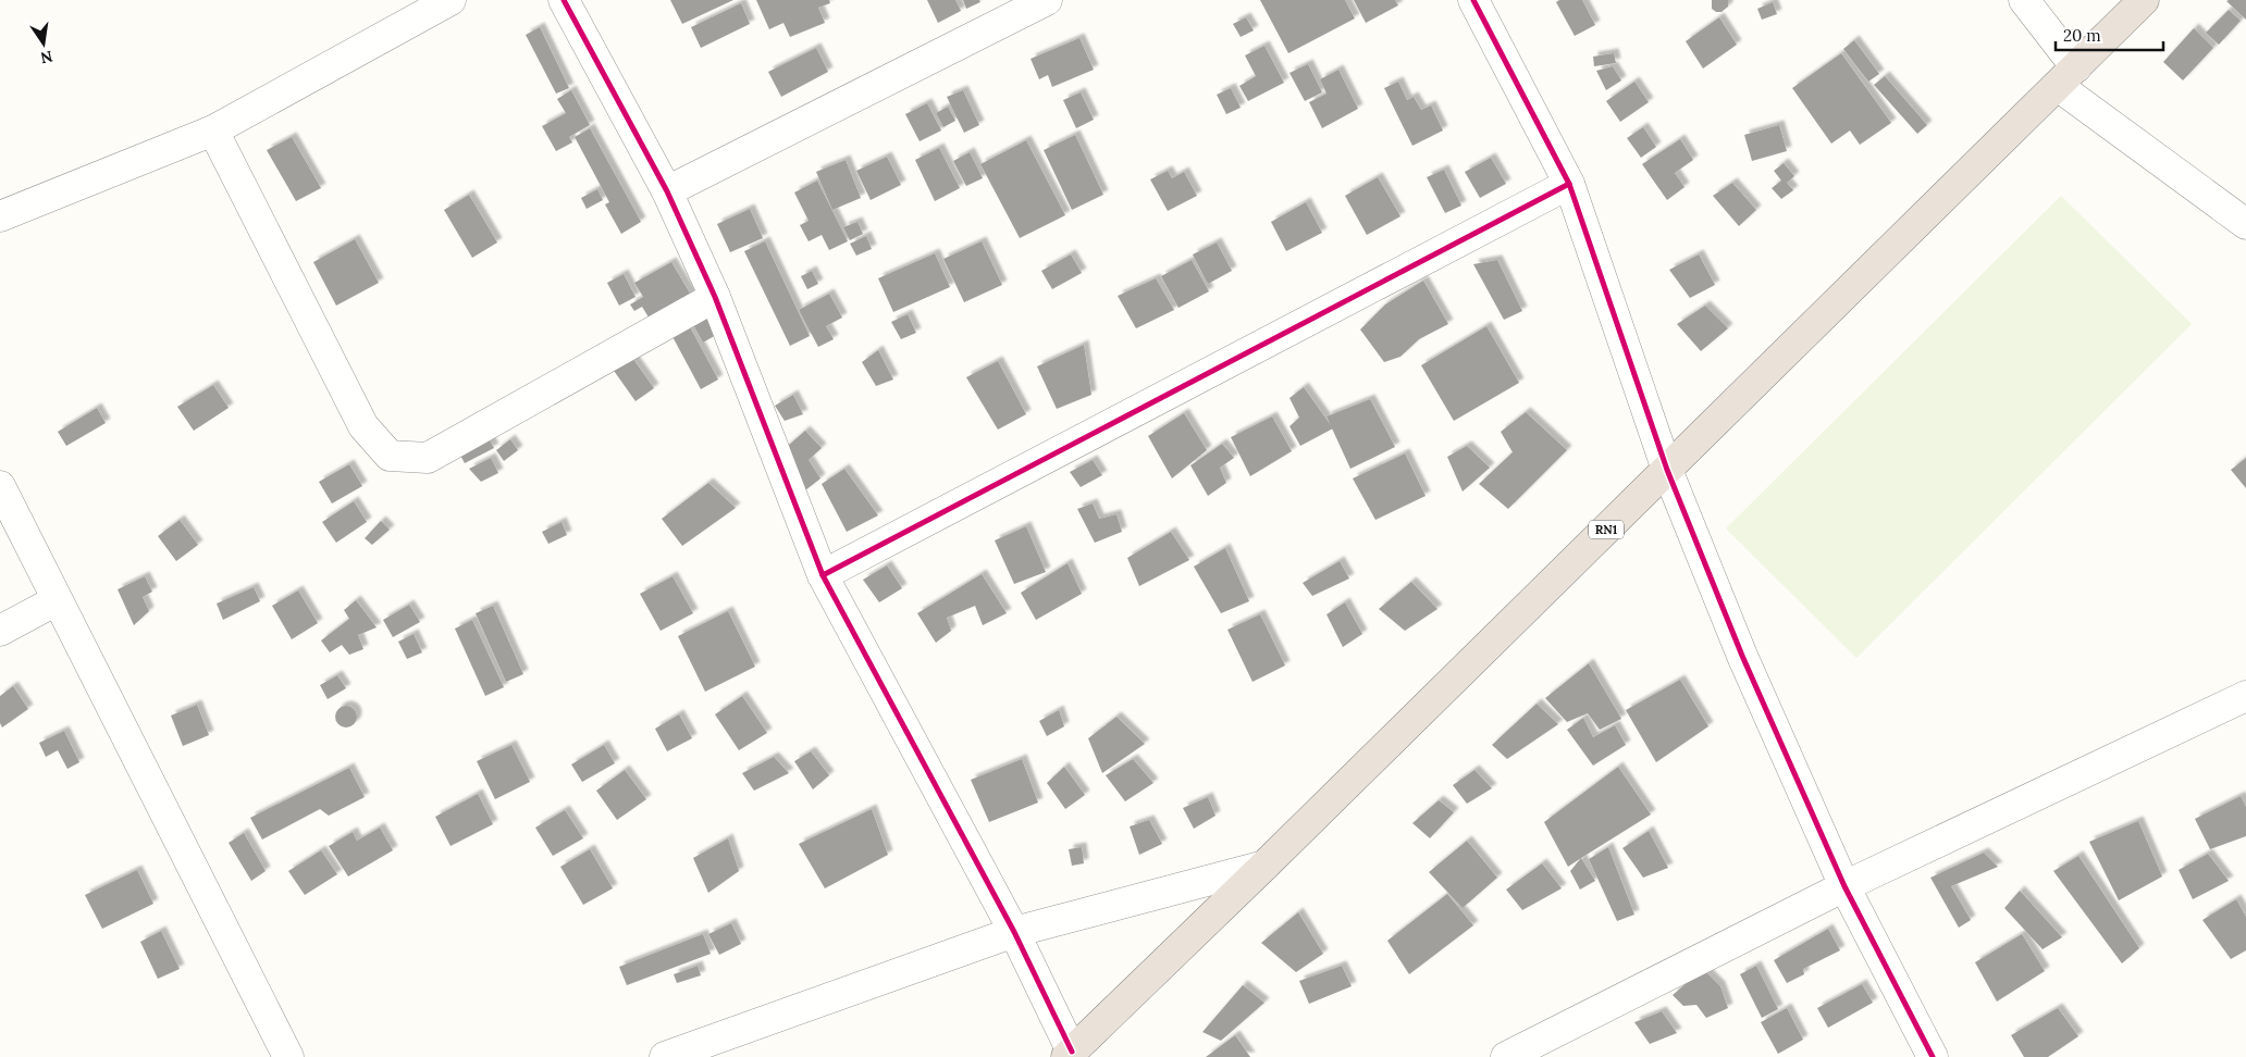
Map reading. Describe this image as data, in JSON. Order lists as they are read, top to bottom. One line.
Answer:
{"streets":{"highway":["RN1"]},"scale_bar":"20 m","north":"bottom"}
